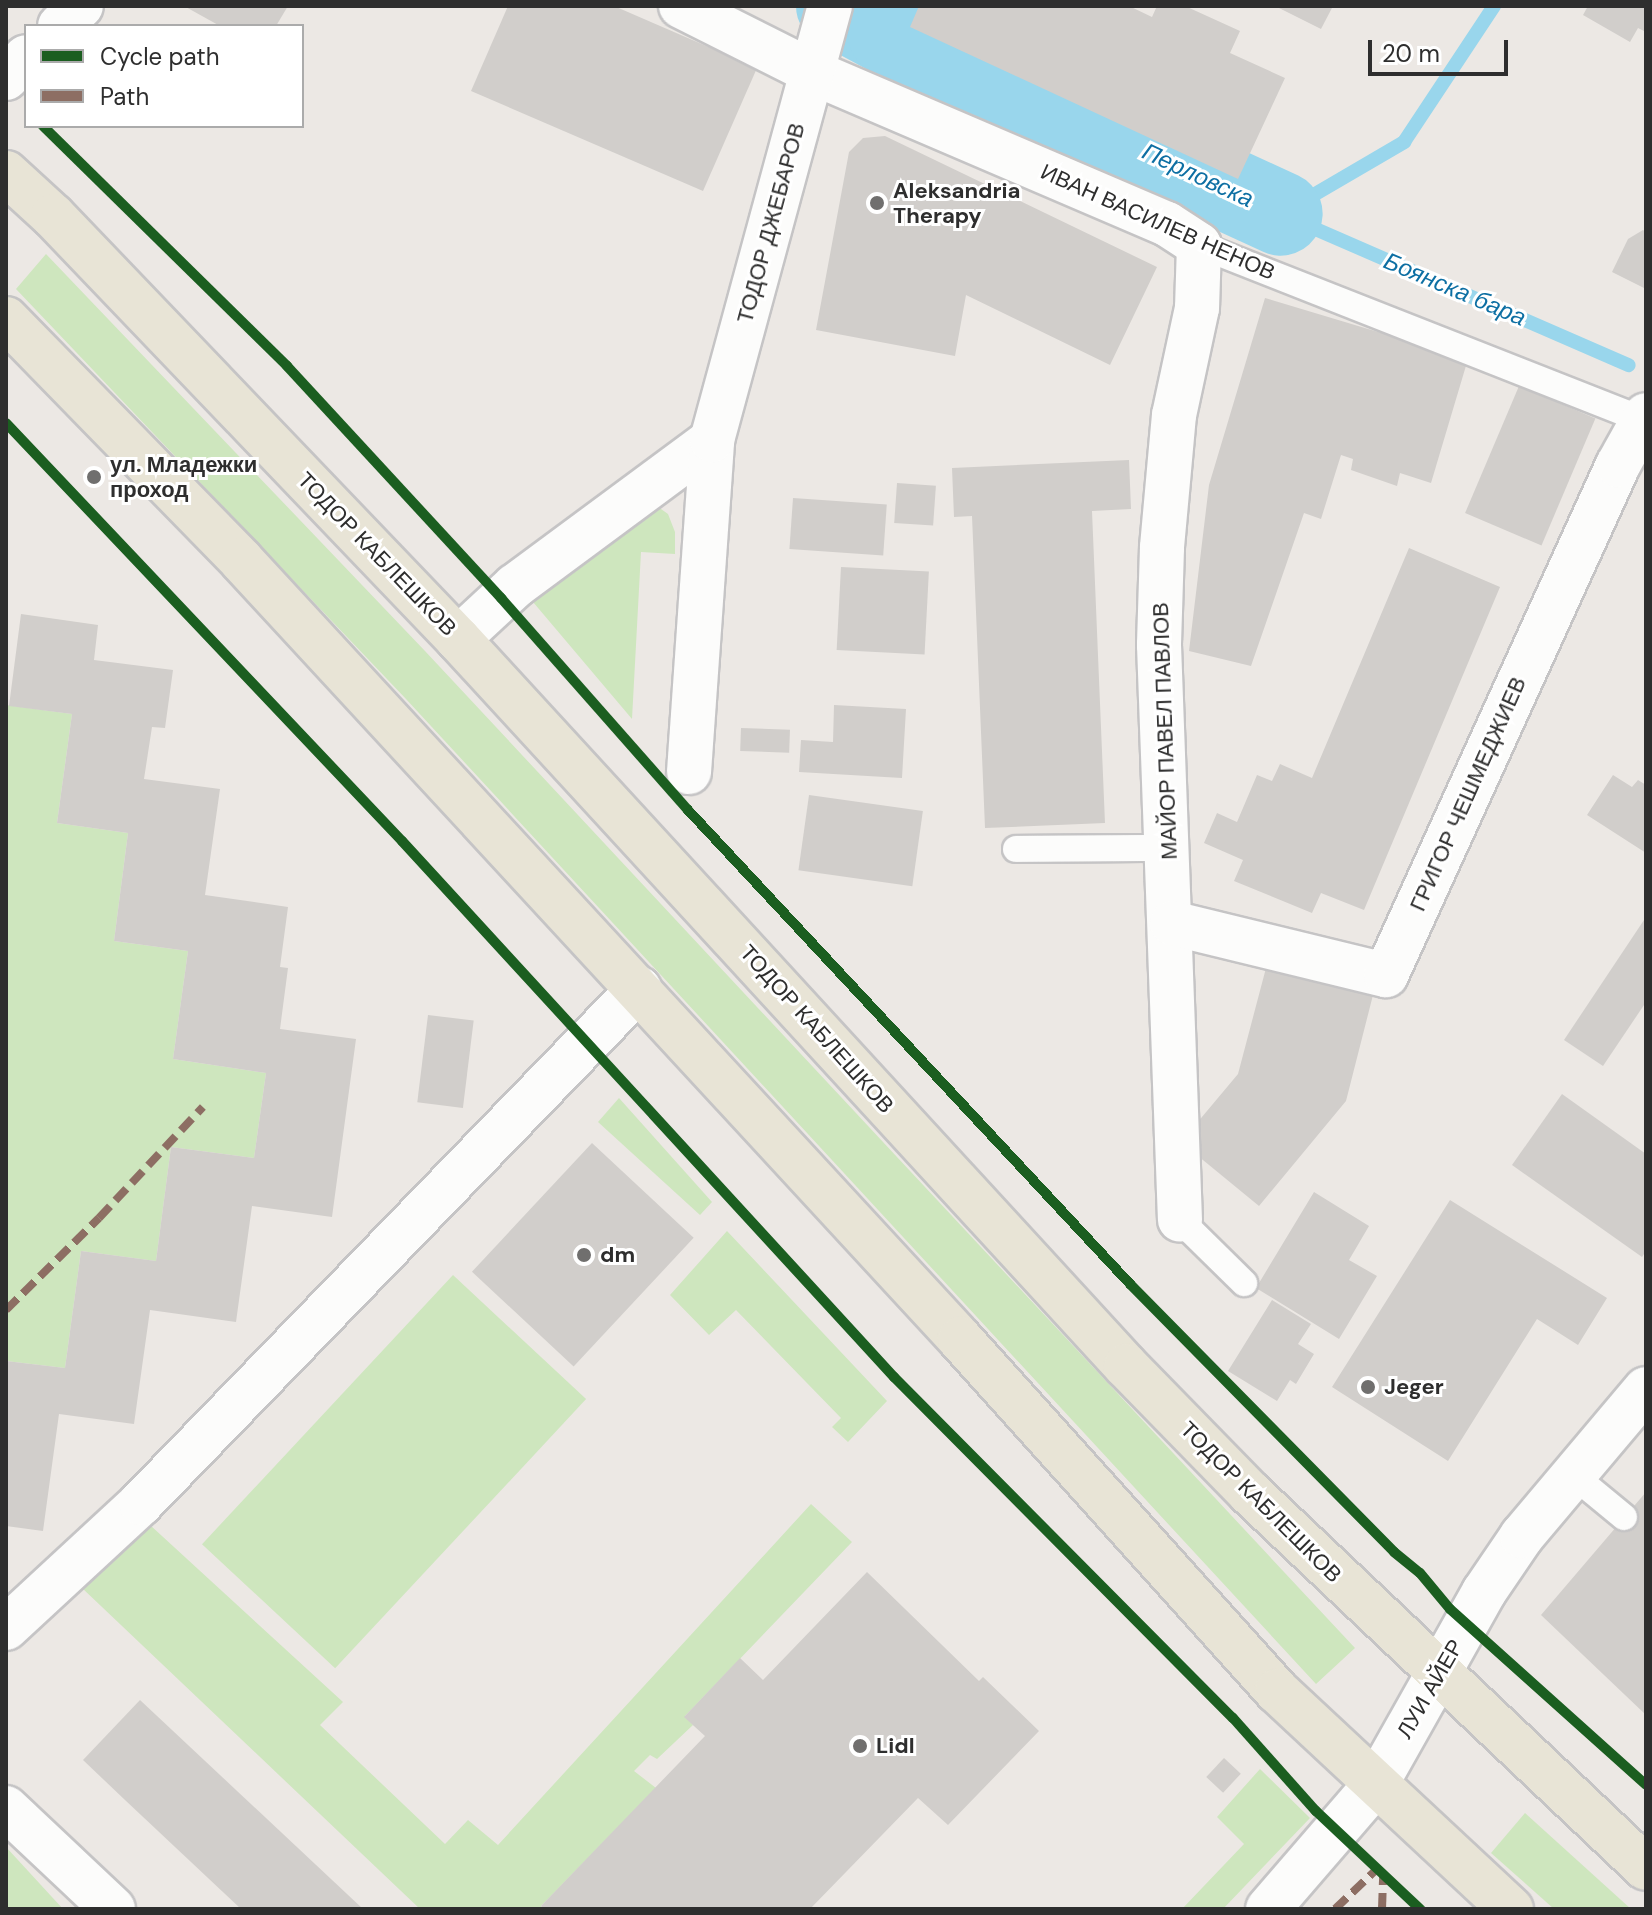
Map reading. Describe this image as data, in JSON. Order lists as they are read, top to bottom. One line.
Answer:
{"streets":{"main road":["ТОДОР КАБЛЕШКОВ"],"street":["ИВАН ВАСИЛЕВ НЕНОВ","ТОДОР ДЖЕБАРОВ","МАЙОР ПАВЕЛ ПАВЛОВ","ГРИГОР ЧЕШМЕДЖИЕВ","ЛУИ АЙЕР"]},"crossings":[["ИВАН ВАСИЛЕВ НЕНОВ","ТОДОР ДЖЕБАРОВ"],["ИВАН ВАСИЛЕВ НЕНОВ","МАЙОР ПАВЕЛ ПАВЛОВ"],["ИВАН ВАСИЛЕВ НЕНОВ","ГРИГОР ЧЕШМЕДЖИЕВ"],["ТОДОР КАБЛЕШКОВ","ЛУИ АЙЕР"],["МАЙОР ПАВЕЛ ПАВЛОВ","ГРИГОР ЧЕШМЕДЖИЕВ"]],"water":["Перловска","Боянска бара"],"places":["Aleksandria Therapy","ул. Младежки проход","dm","Jeger","Lidl"],"legend":["Cycle path","Path"],"scale_bar":"20 m"}
